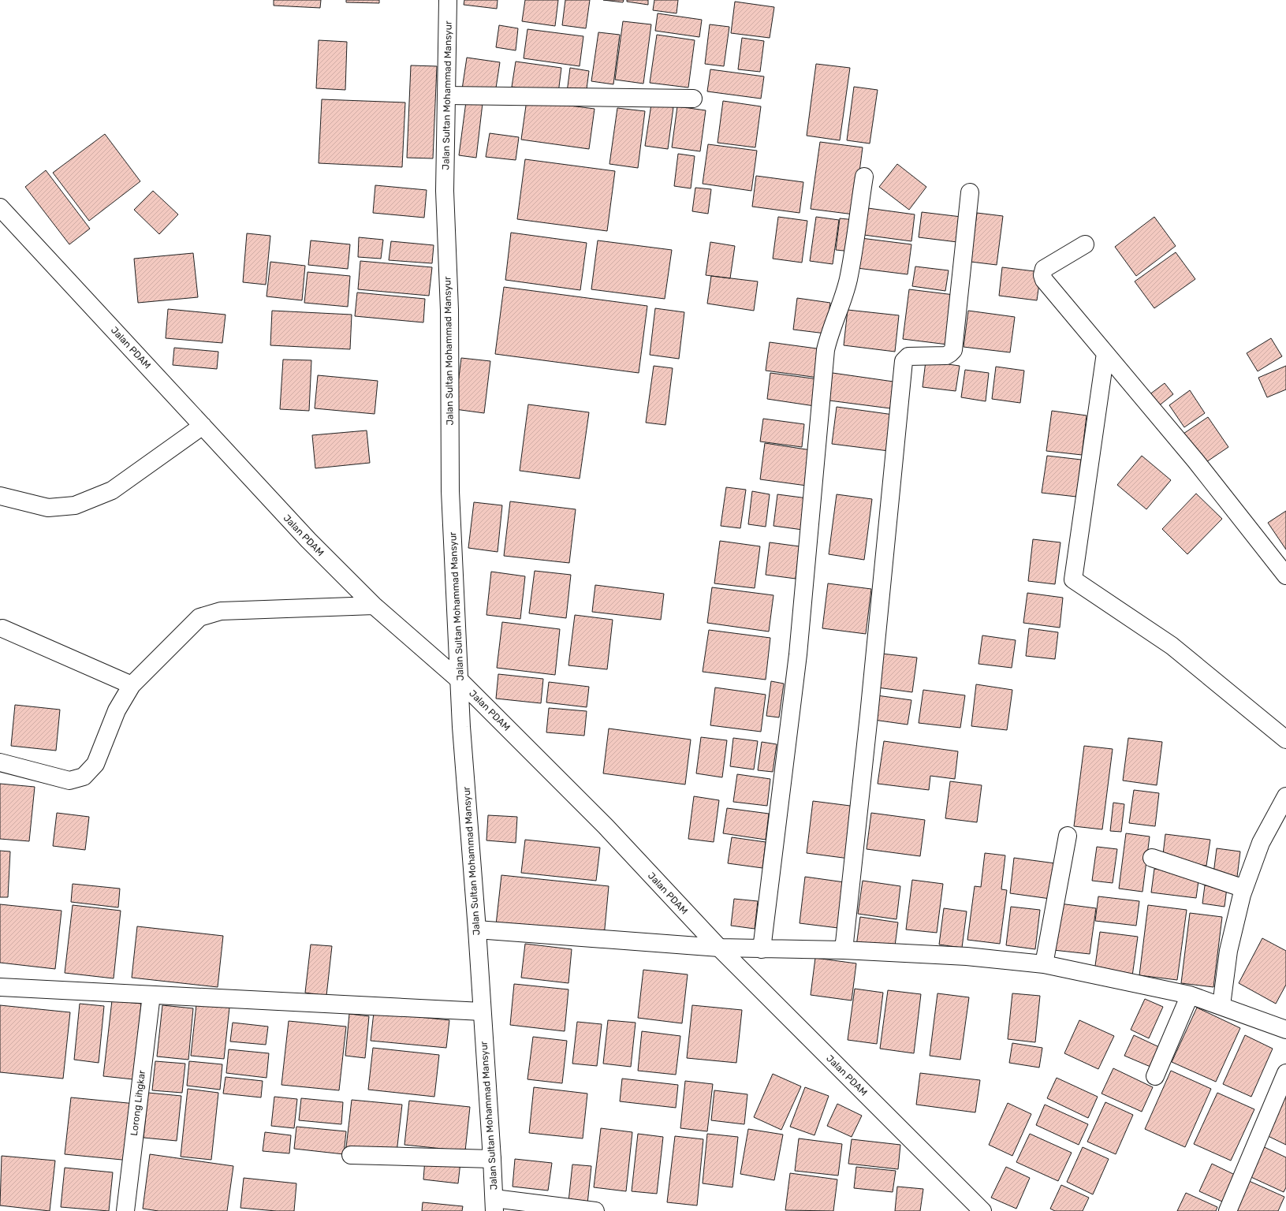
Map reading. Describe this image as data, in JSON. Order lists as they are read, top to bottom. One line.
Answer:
{"streets":{"street":["Jalan Sultan Mohammad Mansyur","Jalan PDAM","Lorong Lihgkar"]},"crossings":[["Jalan Sultan Mohammad Mansyur","Jalan PDAM"]]}
